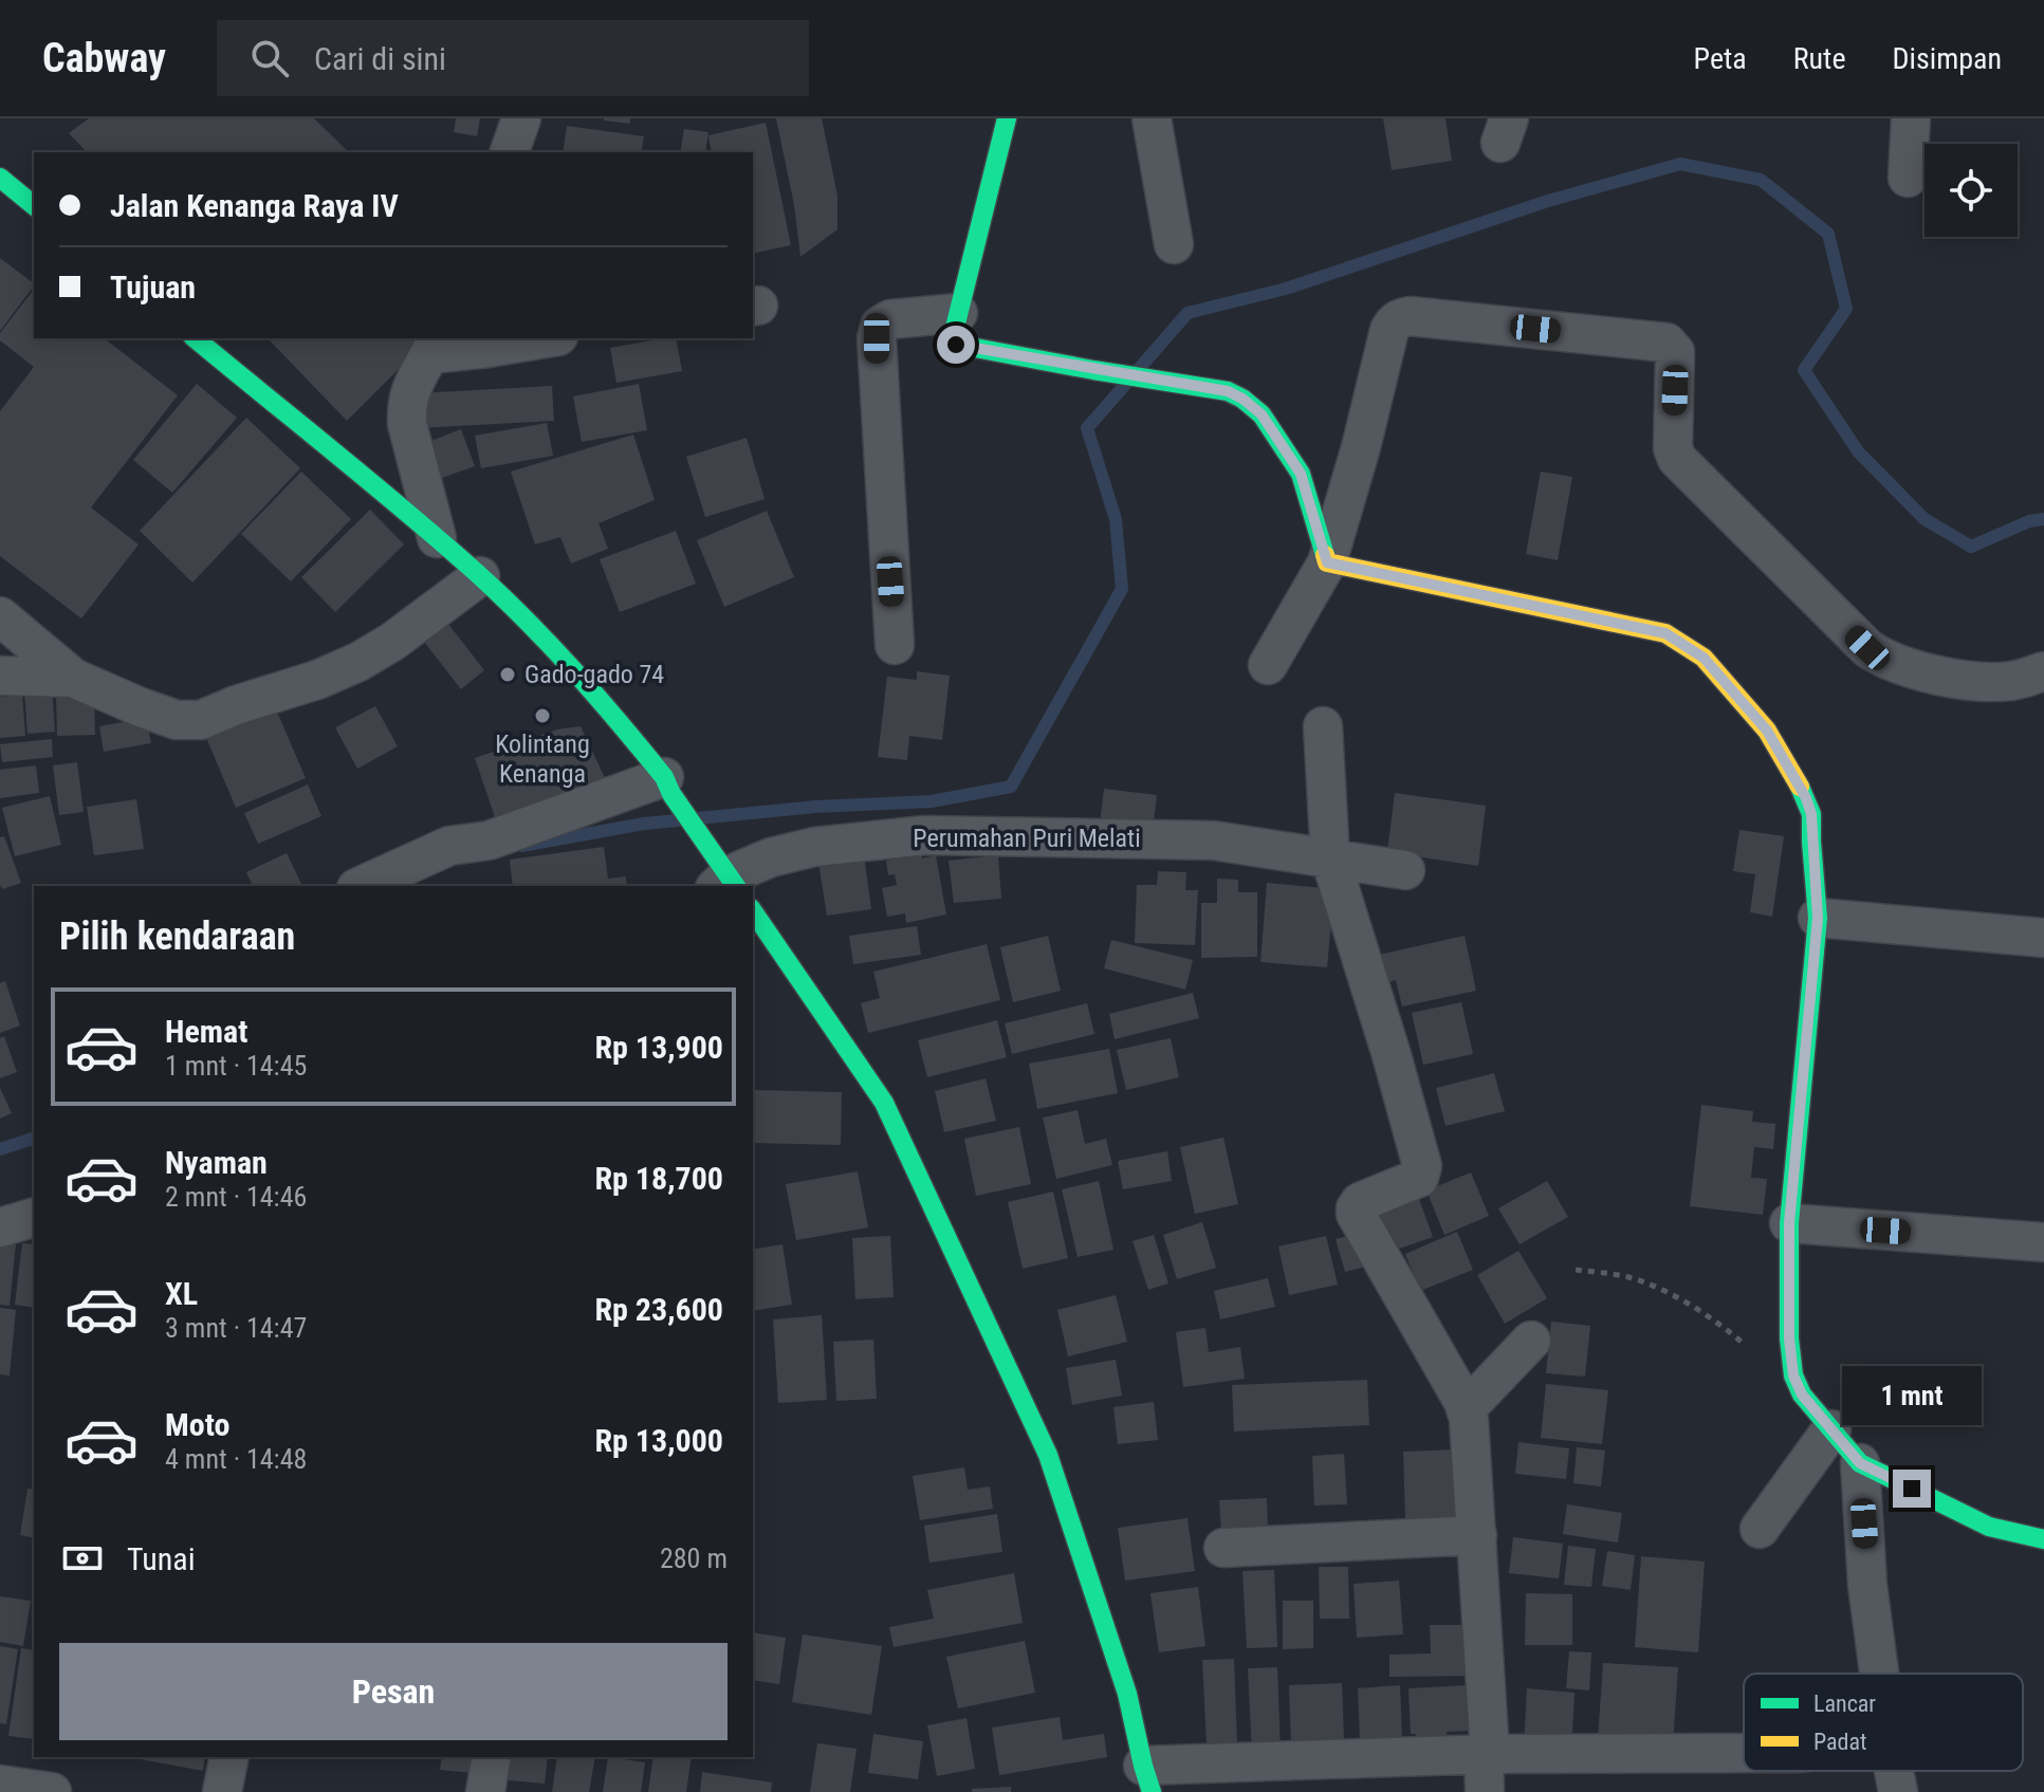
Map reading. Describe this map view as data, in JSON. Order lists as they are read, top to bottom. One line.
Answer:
{"streets":{"street":["Perumahan Puri Melati"]},"places":["Gado-gado 74","Kolintang Kenanga"],"legend":["Lancar","Padat"],"page":{"header":"Cabway","search":"Cari di sini","nav":["Peta","Rute","Disimpan"],"banner":["Jalan Kenanga Raya IV","Tujuan"],"heading":"Pilih kendaraan","list":[{"name":"Hemat","note":"1 mnt · 14:45","value":"Rp 13,900"},{"name":"Nyaman","note":"2 mnt · 14:46","value":"Rp 18,700"},{"name":"XL","note":"3 mnt · 14:47","value":"Rp 23,600"},{"name":"Moto","note":"4 mnt · 14:48","value":"Rp 13,000"}],"bubble":"1 mnt","pay":["Tunai","280 m"],"buttons":"Pesan"}}
